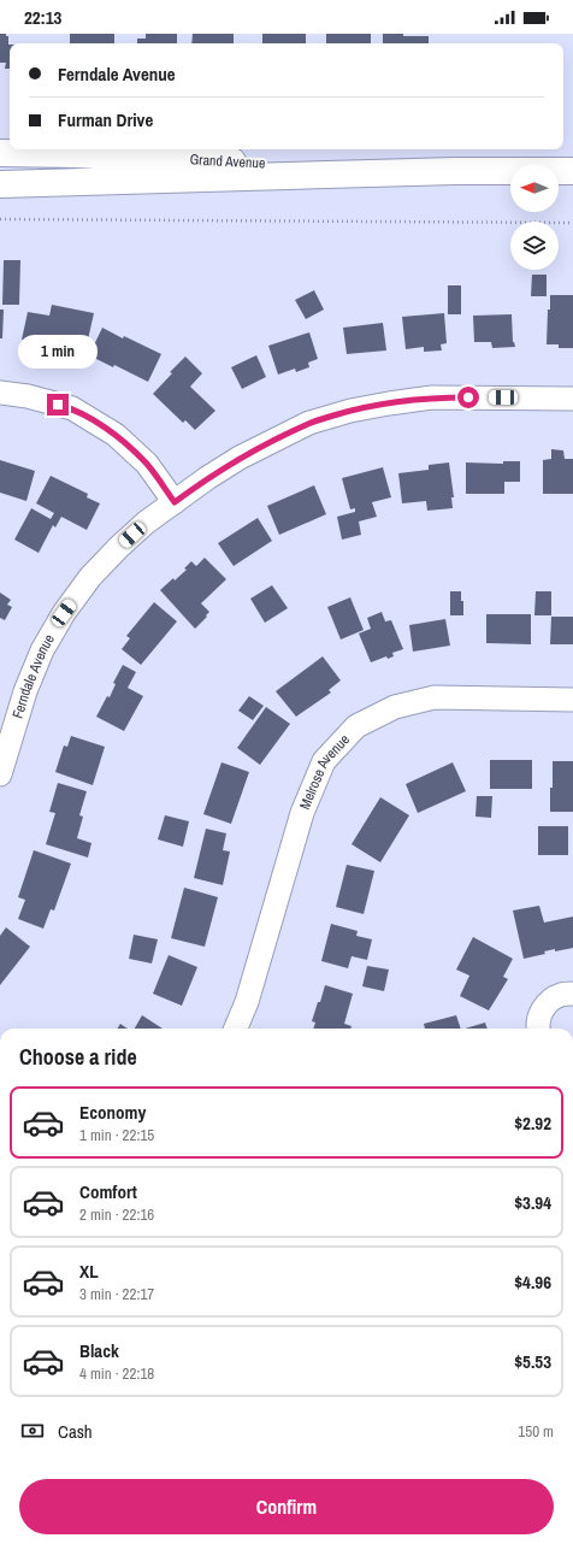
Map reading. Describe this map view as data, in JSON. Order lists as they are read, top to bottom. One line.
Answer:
{"streets":{"main road":["Grand Avenue"],"street":["Ferndale Avenue","Melrose Avenue"]},"north":"left","page":{"status":"22:13","banner":["Ferndale Avenue","Furman Drive"],"bubble":"1 min","heading":"Choose a ride","list":[{"name":"Economy","note":"1 min · 22:15","value":"$2.92"},{"name":"Comfort","note":"2 min · 22:16","value":"$3.94"},{"name":"XL","note":"3 min · 22:17","value":"$4.96"},{"name":"Black","note":"4 min · 22:18","value":"$5.53"}],"pay":["Cash","150 m"],"buttons":"Confirm"}}
